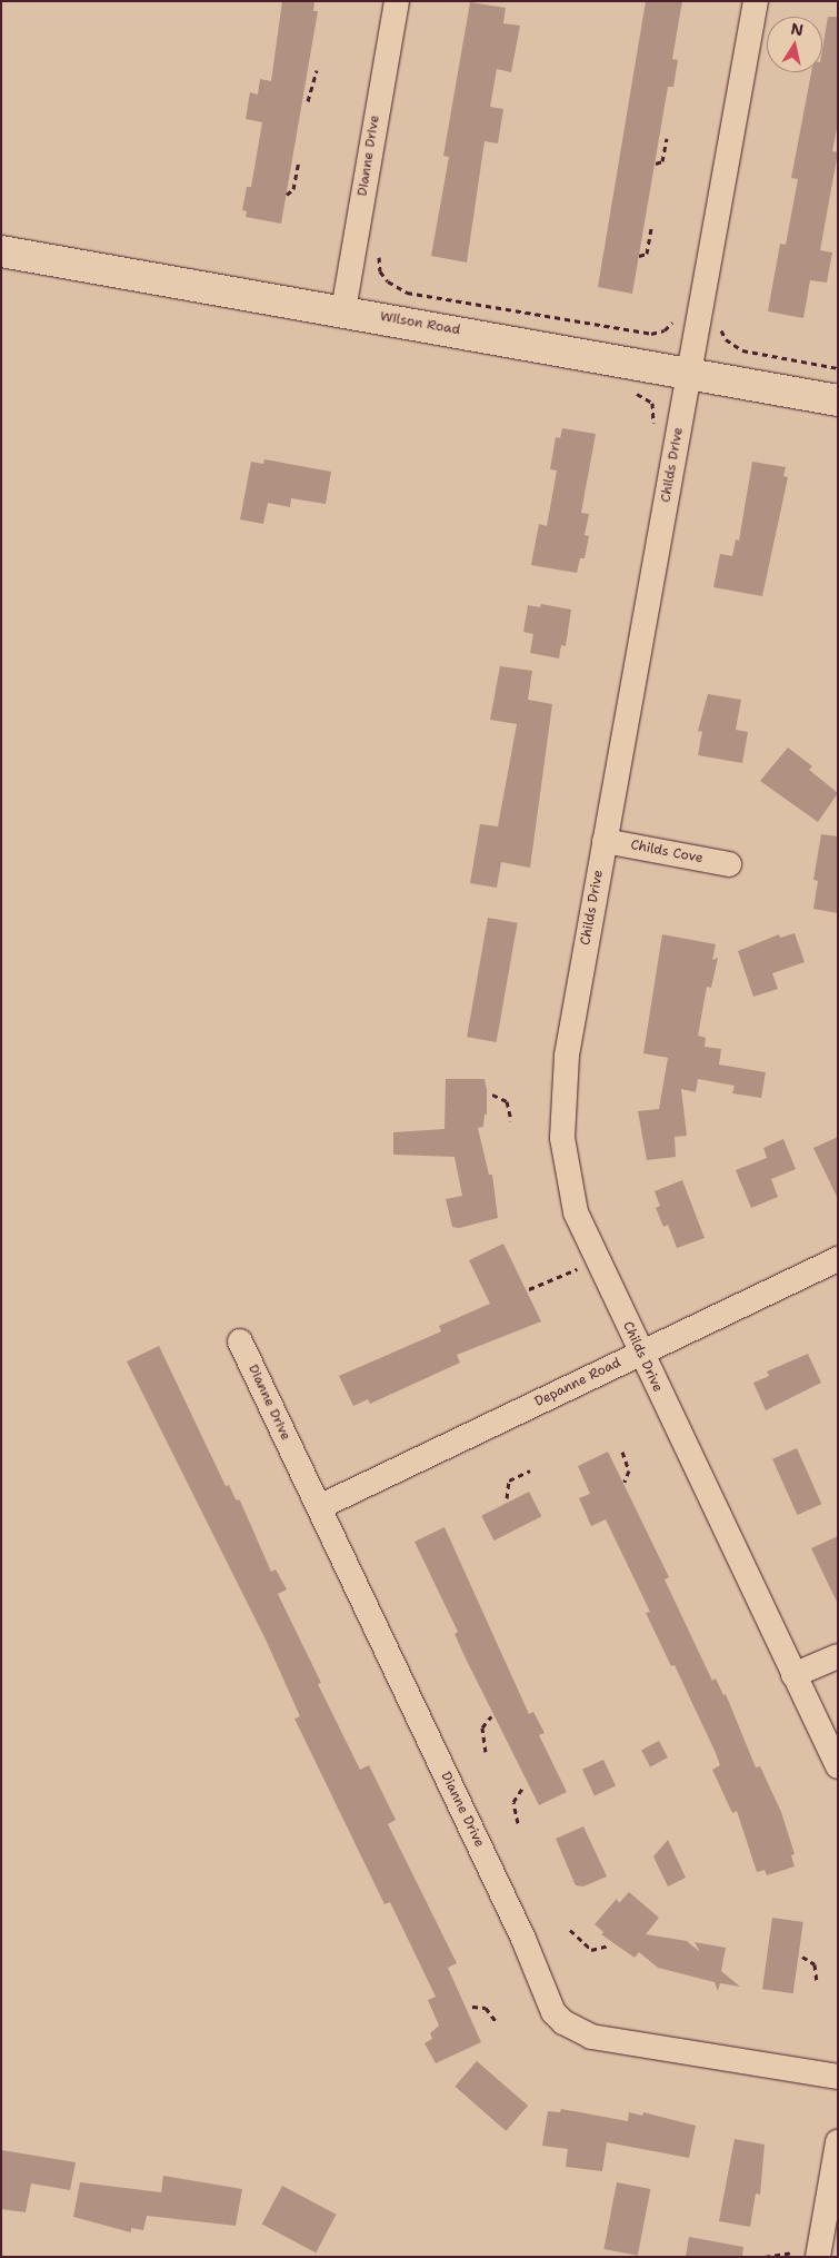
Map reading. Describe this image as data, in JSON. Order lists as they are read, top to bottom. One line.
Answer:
{"streets":{"street":["Dianne Drive","Wilson Road","Childs Drive","Childs Cove","Depanne Road"]},"crossings":[["Dianne Drive","Wilson Road"],["Dianne Drive","Depanne Road"],["Wilson Road","Childs Drive"],["Childs Drive","Childs Cove"],["Childs Drive","Depanne Road"]],"north":"top"}
